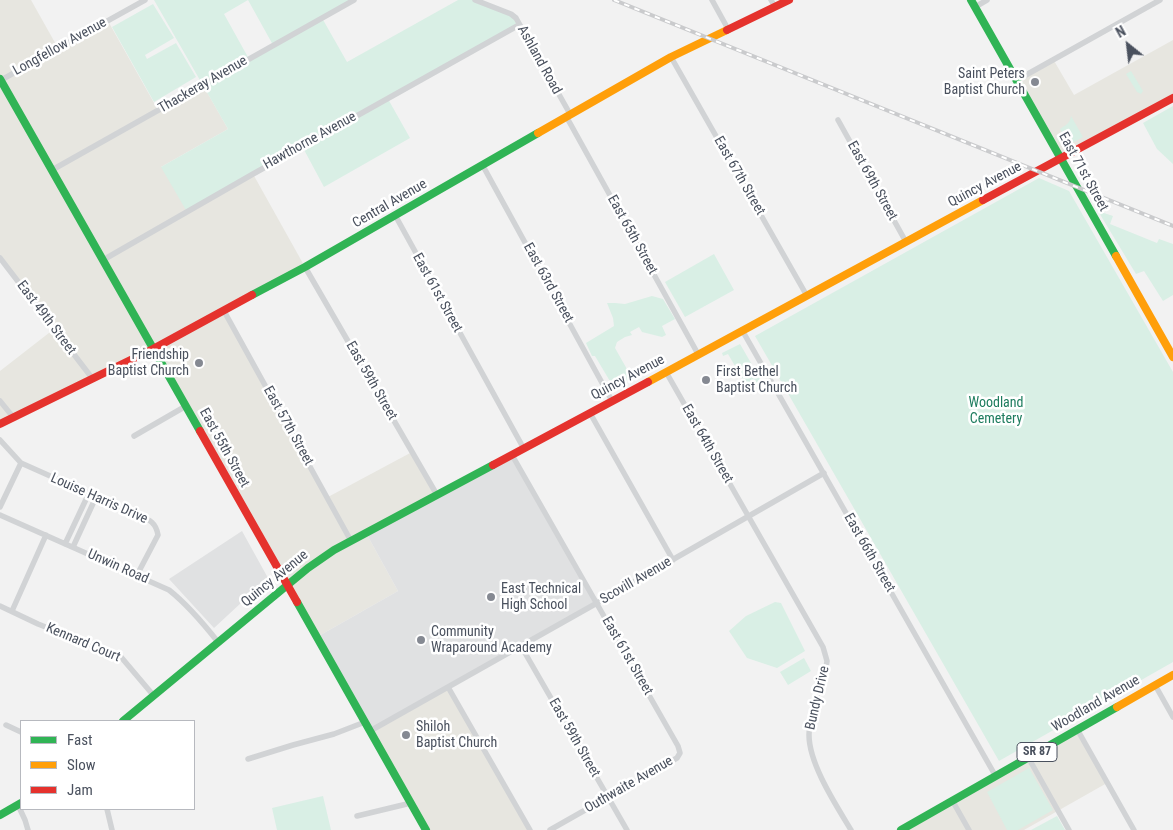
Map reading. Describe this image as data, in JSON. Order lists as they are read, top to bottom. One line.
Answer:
{"streets":{"street":["Longfellow Avenue","Ashland Road","Thackeray Avenue","Hawthorne Avenue","East 71st Street","East 67th Street","East 69th Street","Quincy Avenue","Central Avenue","East 65th Street","East 63rd Street","East 61st Street","East 49th Street","East 59th Street","East 57th Street","East 64th Street","East 55th Street","Louise Harris Drive","East 66th Street","Unwin Road","Scovill Avenue","Kennard Court","Bundy Drive","Woodland Avenue","SR 87","Outhwaite Avenue"]},"crossings":[["Longfellow Avenue","East 55th Street"],["Ashland Road","Hawthorne Avenue"],["Ashland Road","Central Avenue"],["Ashland Road","East 65th Street"],["Thackeray Avenue","East 55th Street"],["Hawthorne Avenue","East 55th Street"],["East 71st Street","Quincy Avenue"],["East 67th Street","Quincy Avenue"],["East 67th Street","Central Avenue"],["East 69th Street","Quincy Avenue"],["Quincy Avenue","East 65th Street"],["Quincy Avenue","East 63rd Street"],["Quincy Avenue","East 61st Street"],["Quincy Avenue","East 59th Street"],["Quincy Avenue","East 57th Street"],["Quincy Avenue","East 64th Street"],["Quincy Avenue","East 55th Street"],["Quincy Avenue","East 66th Street"],["Quincy Avenue","Unwin Road"],["Quincy Avenue","Kennard Court"],["Central Avenue","East 65th Street"],["Central Avenue","East 63rd Street"],["Central Avenue","East 61st Street"],["Central Avenue","East 49th Street"],["Central Avenue","East 59th Street"],["Central Avenue","East 57th Street"],["Central Avenue","East 55th Street"],["East 61st Street","Scovill Avenue"],["East 61st Street","Outhwaite Avenue"],["East 59th Street","Scovill Avenue"],["East 59th Street","Outhwaite Avenue"],["East 64th Street","Scovill Avenue"],["East 64th Street","Bundy Drive"],["East 55th Street","Scovill Avenue"],["Louise Harris Drive","Unwin Road"],["East 66th Street","Scovill Avenue"],["East 66th Street","Woodland Avenue"],["Scovill Avenue","Bundy Drive"]],"parks":["Woodland Cemetery"],"places":["Saint Peters Baptist Church","Friendship Baptist Church","First Bethel Baptist Church","East Technical High School","Community Wraparound Academy","Shiloh Baptist Church"],"legend":["Fast","Slow","Jam"],"north":"top left"}
